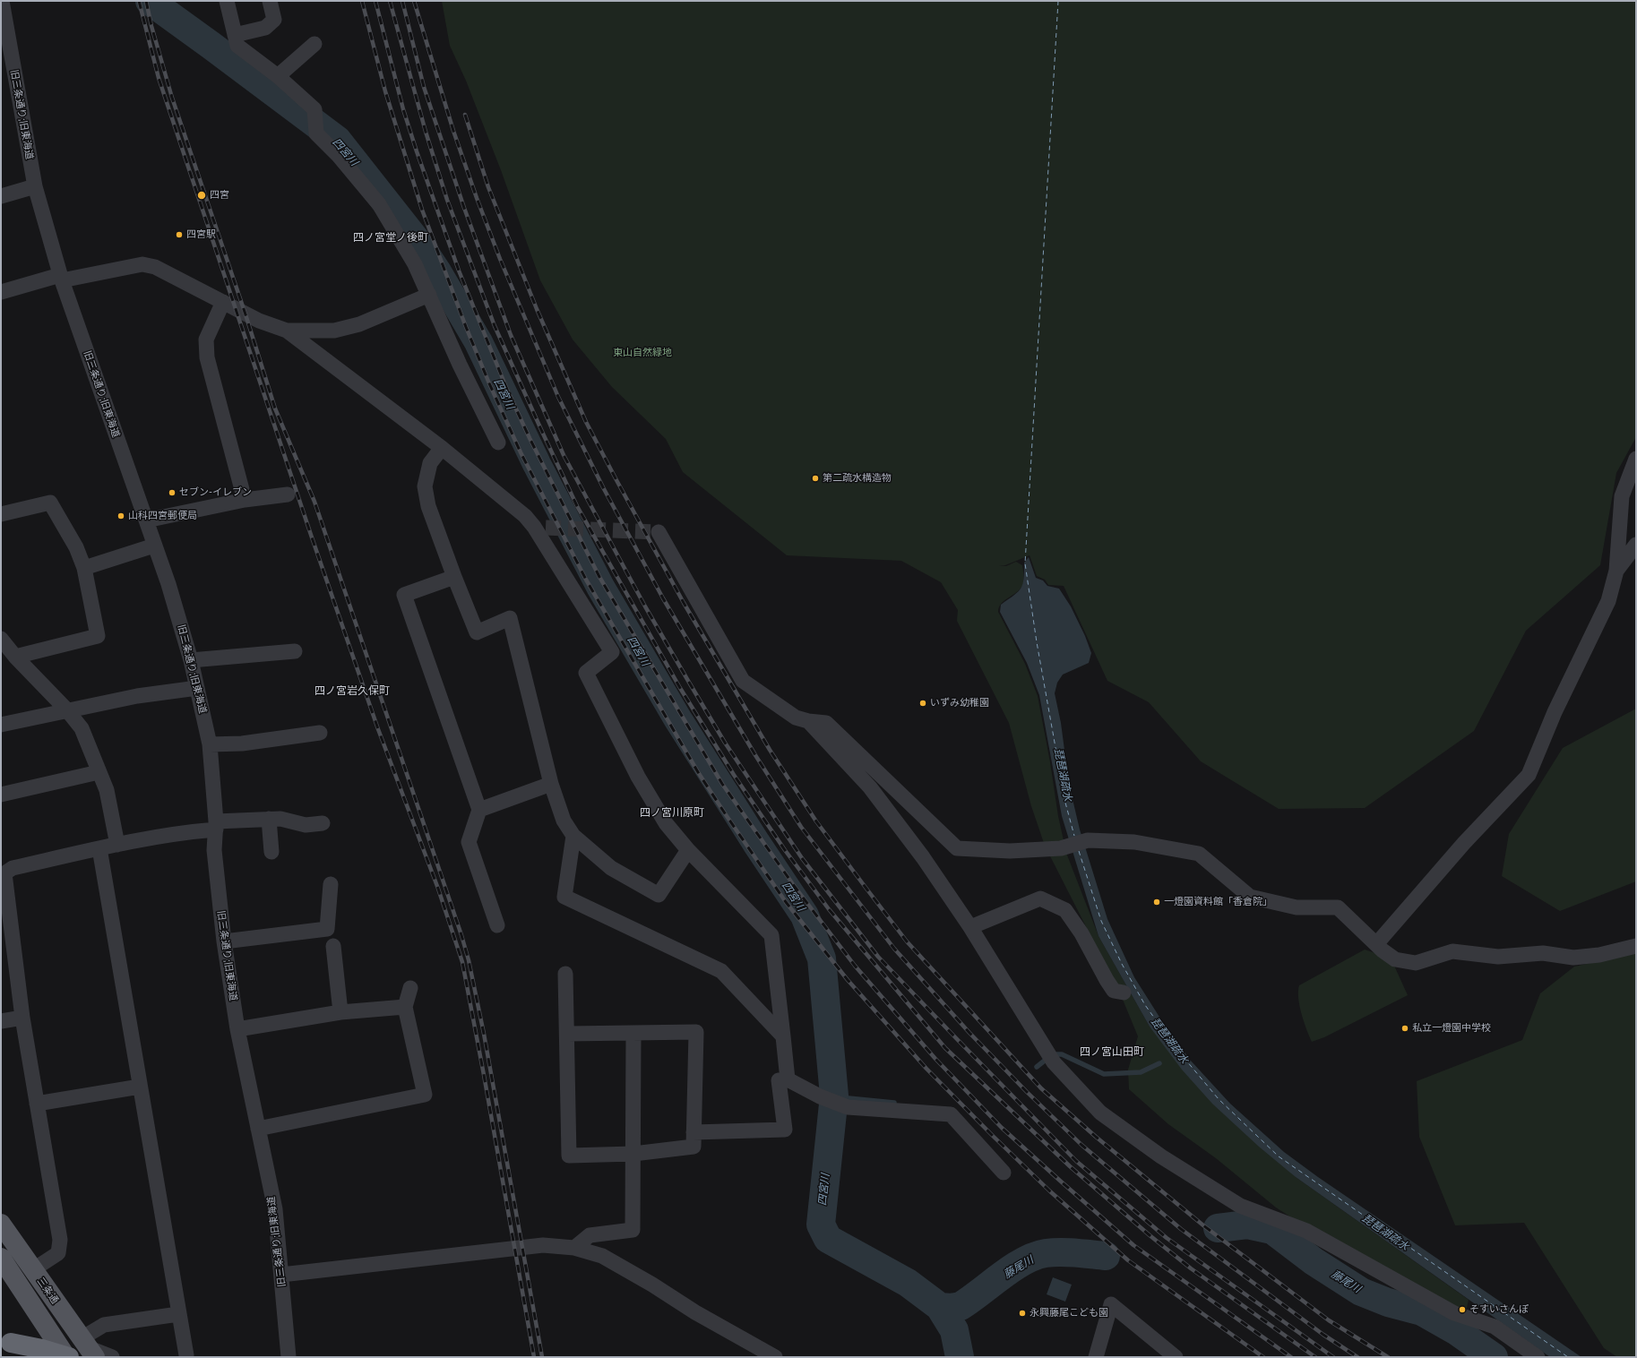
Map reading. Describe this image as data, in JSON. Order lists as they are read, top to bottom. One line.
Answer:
{"streets":{"main road":["三条通"],"street":["旧三条通り;旧東海道"]},"districts":["四ノ宮堂ノ後町","四ノ宮岩久保町","四ノ宮川原町","四ノ宮山田町"],"water":["四宮川","琵琶湖疏水","藤尾川"],"parks":["東山自然緑地"],"places":["四宮","四宮駅","第二疏水構造物","セブン-イレブン","山科四宮郵便局","いずみ幼稚園","一燈園資料館「香倉院」","私立一燈園中学校","そすいさんぽ","永興藤尾こども園"]}
